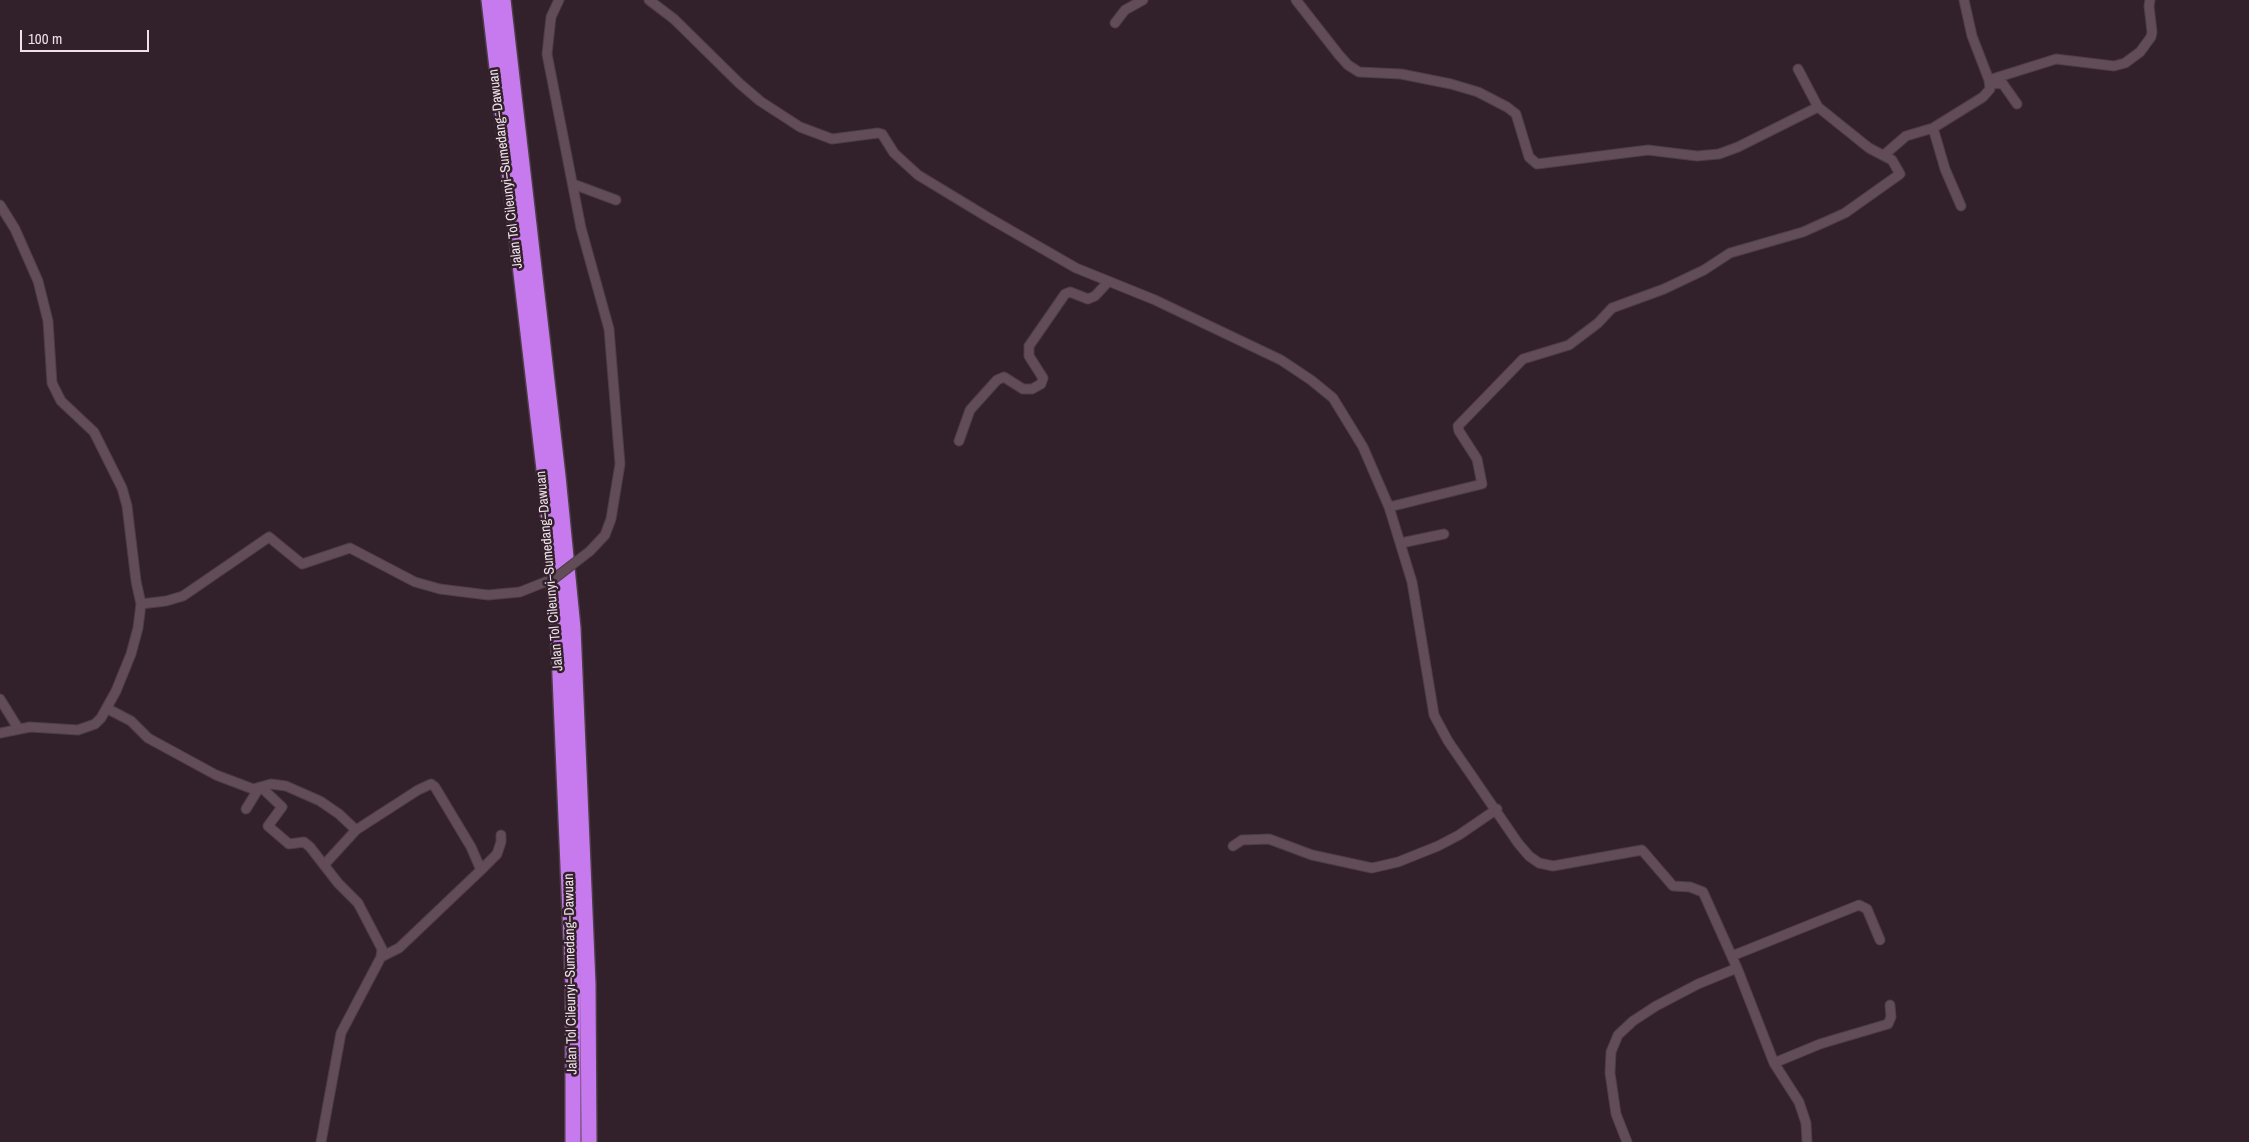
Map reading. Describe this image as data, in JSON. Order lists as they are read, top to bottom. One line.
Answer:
{"streets":{"highway":["Jalan Tol Cileunyi–Sumedang–Dawuan"]},"scale_bar":"100 m"}
